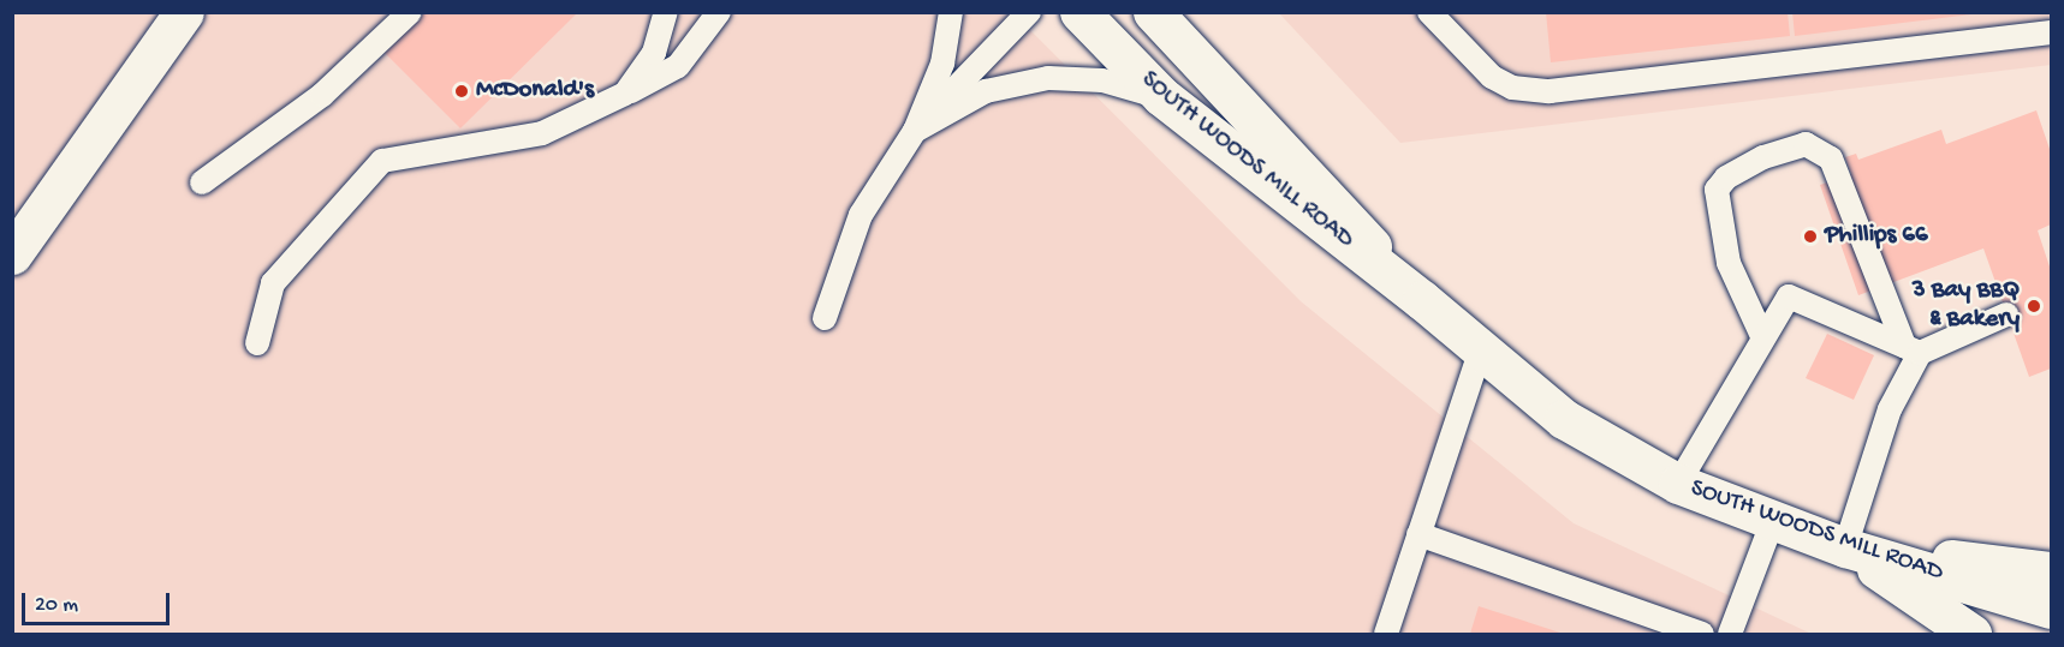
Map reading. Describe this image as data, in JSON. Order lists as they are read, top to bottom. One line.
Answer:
{"streets":{"main road":["SOUTH WOODS MILL ROAD"]},"places":["McDonald's","Phillips 66","3 Bay BBQ & Bakery"],"scale_bar":"20 m"}
